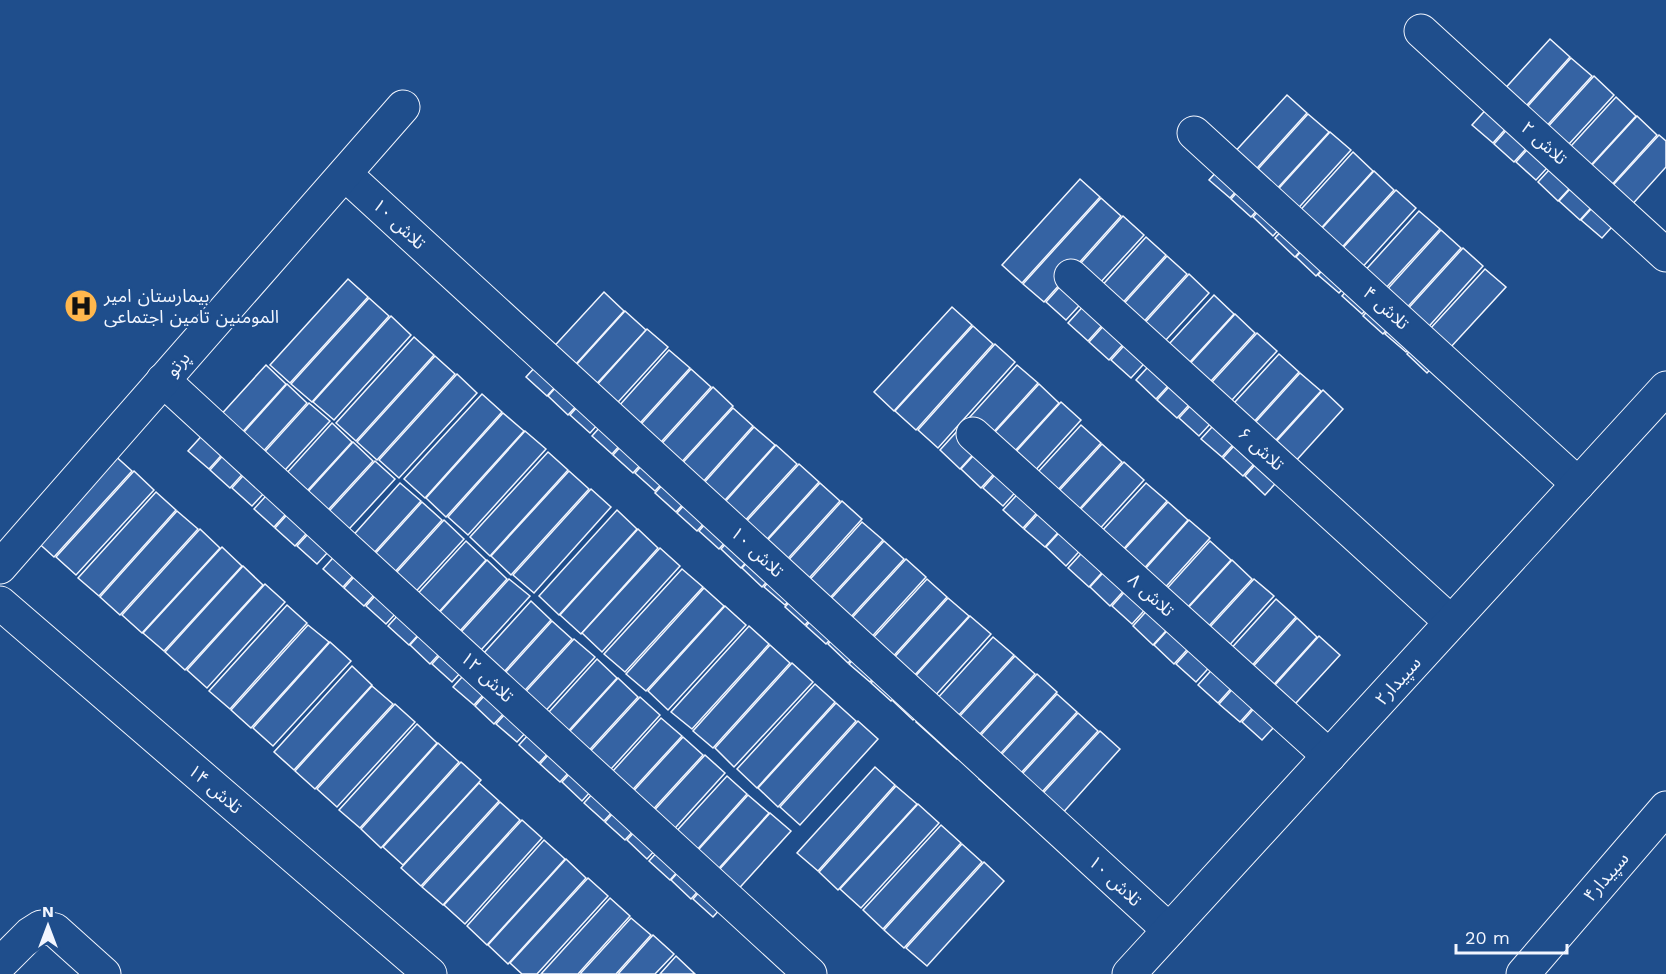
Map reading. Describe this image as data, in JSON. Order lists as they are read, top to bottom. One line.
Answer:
{"streets":{"street":["تلاش ۲","تلاش ۱۰","تلاش ۴","پرتو","تلاش ۶","تلاش ۸","تلاش ۱۲","سپیدار۲","تلاش ۱۴","سپیدار۴"]},"crossings":[["تلاش ۱۰","پرتو"],["تلاش ۱۰","سپیدار۲"],["تلاش ۴","سپیدار۲"],["پرتو","تلاش ۱۲"],["تلاش ۶","سپیدار۲"],["تلاش ۸","سپیدار۲"]],"places":{"hospital":["بیمارستان امیر المومنین تامین اجتماعی"]},"scale_bar":"20 m","north":"top"}
